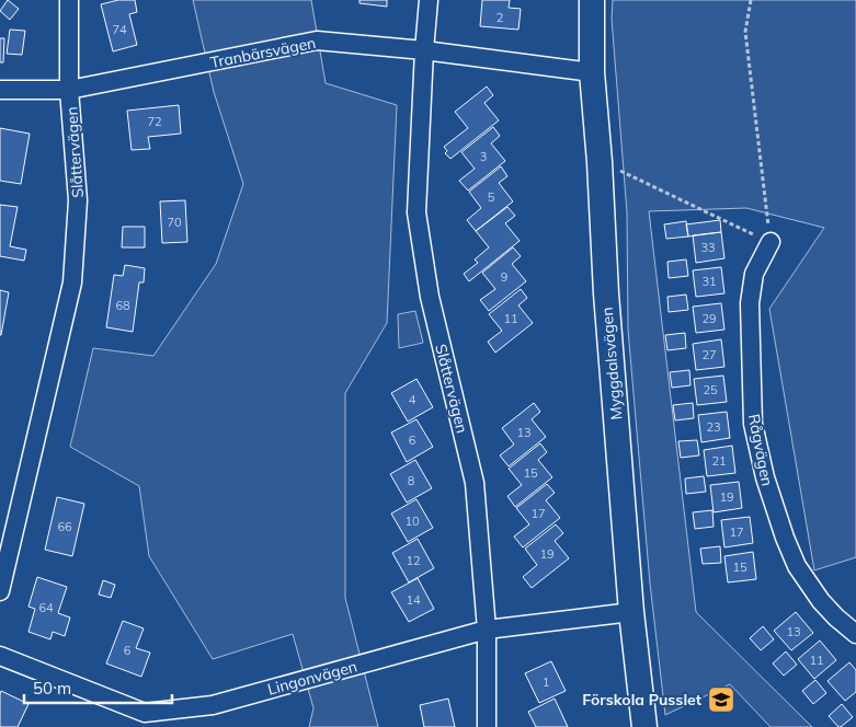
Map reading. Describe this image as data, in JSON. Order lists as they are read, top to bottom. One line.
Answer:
{"streets":{"street":["Tranbärsvägen","Slåttervägen","Myggdalsvägen","Rågvägen","Lingonvägen"]},"crossings":[["Tranbärsvägen","Slåttervägen"],["Tranbärsvägen","Myggdalsvägen"],["Slåttervägen","Lingonvägen"],["Myggdalsvägen","Lingonvägen"]],"places":{"school or university":["Förskola Pusslet"]},"house_numbers":["2","74","72","3","5","70","33","9","31","68","11","29","27","25","4","23","13","6","21","15","8","19","17","10","66","17","19","12","15","14","64","13","6","11","1"],"scale_bar":"50 m"}
